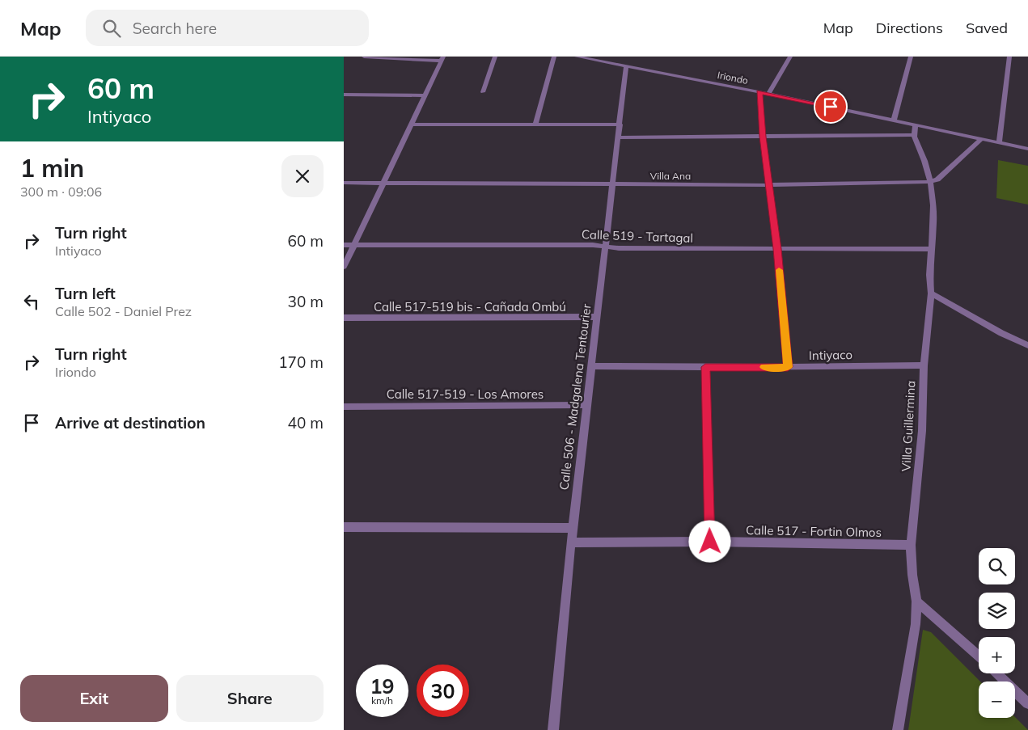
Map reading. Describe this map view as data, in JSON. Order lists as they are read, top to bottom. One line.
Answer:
{"streets":{"street":["Iriondo","Villa Ana","Calle 519 - Tartagal","Calle 517-519 bis - Cañada Ombú","Intiyaco","Calle 517-519 - Los Amores","Calle 506 - Madgalena Tentourier","Villa Guillermina","Calle 517 - Fortin Olmos"]},"crossings":[["Iriondo","Calle 506 - Madgalena Tentourier"],["Villa Ana","Calle 506 - Madgalena Tentourier"],["Villa Ana","Villa Guillermina"],["Calle 519 - Tartagal","Calle 506 - Madgalena Tentourier"],["Calle 519 - Tartagal","Villa Guillermina"],["Calle 517-519 bis - Cañada Ombú","Calle 506 - Madgalena Tentourier"],["Intiyaco","Calle 506 - Madgalena Tentourier"],["Intiyaco","Villa Guillermina"],["Calle 517-519 - Los Amores","Calle 506 - Madgalena Tentourier"],["Calle 506 - Madgalena Tentourier","Calle 517 - Fortin Olmos"],["Villa Guillermina","Calle 517 - Fortin Olmos"]],"page":{"header":"Map","search":"Search here","nav":["Map","Directions","Saved"],"turn":["60 m","Intiyaco"],"heading":["1 min","300 m · 09:06"],"list":[{"name":"Turn right","note":"Intiyaco","value":"60 m"},{"name":"Turn left","note":"Calle 502 - Daniel Prez","value":"30 m"},{"name":"Turn right","note":"Iriondo","value":"170 m"},{"name":"Arrive at destination","value":"40 m"}],"map_buttons":["+","−"],"speed":"19 km/h","limit":"30","buttons":["Exit","Share"]}}
